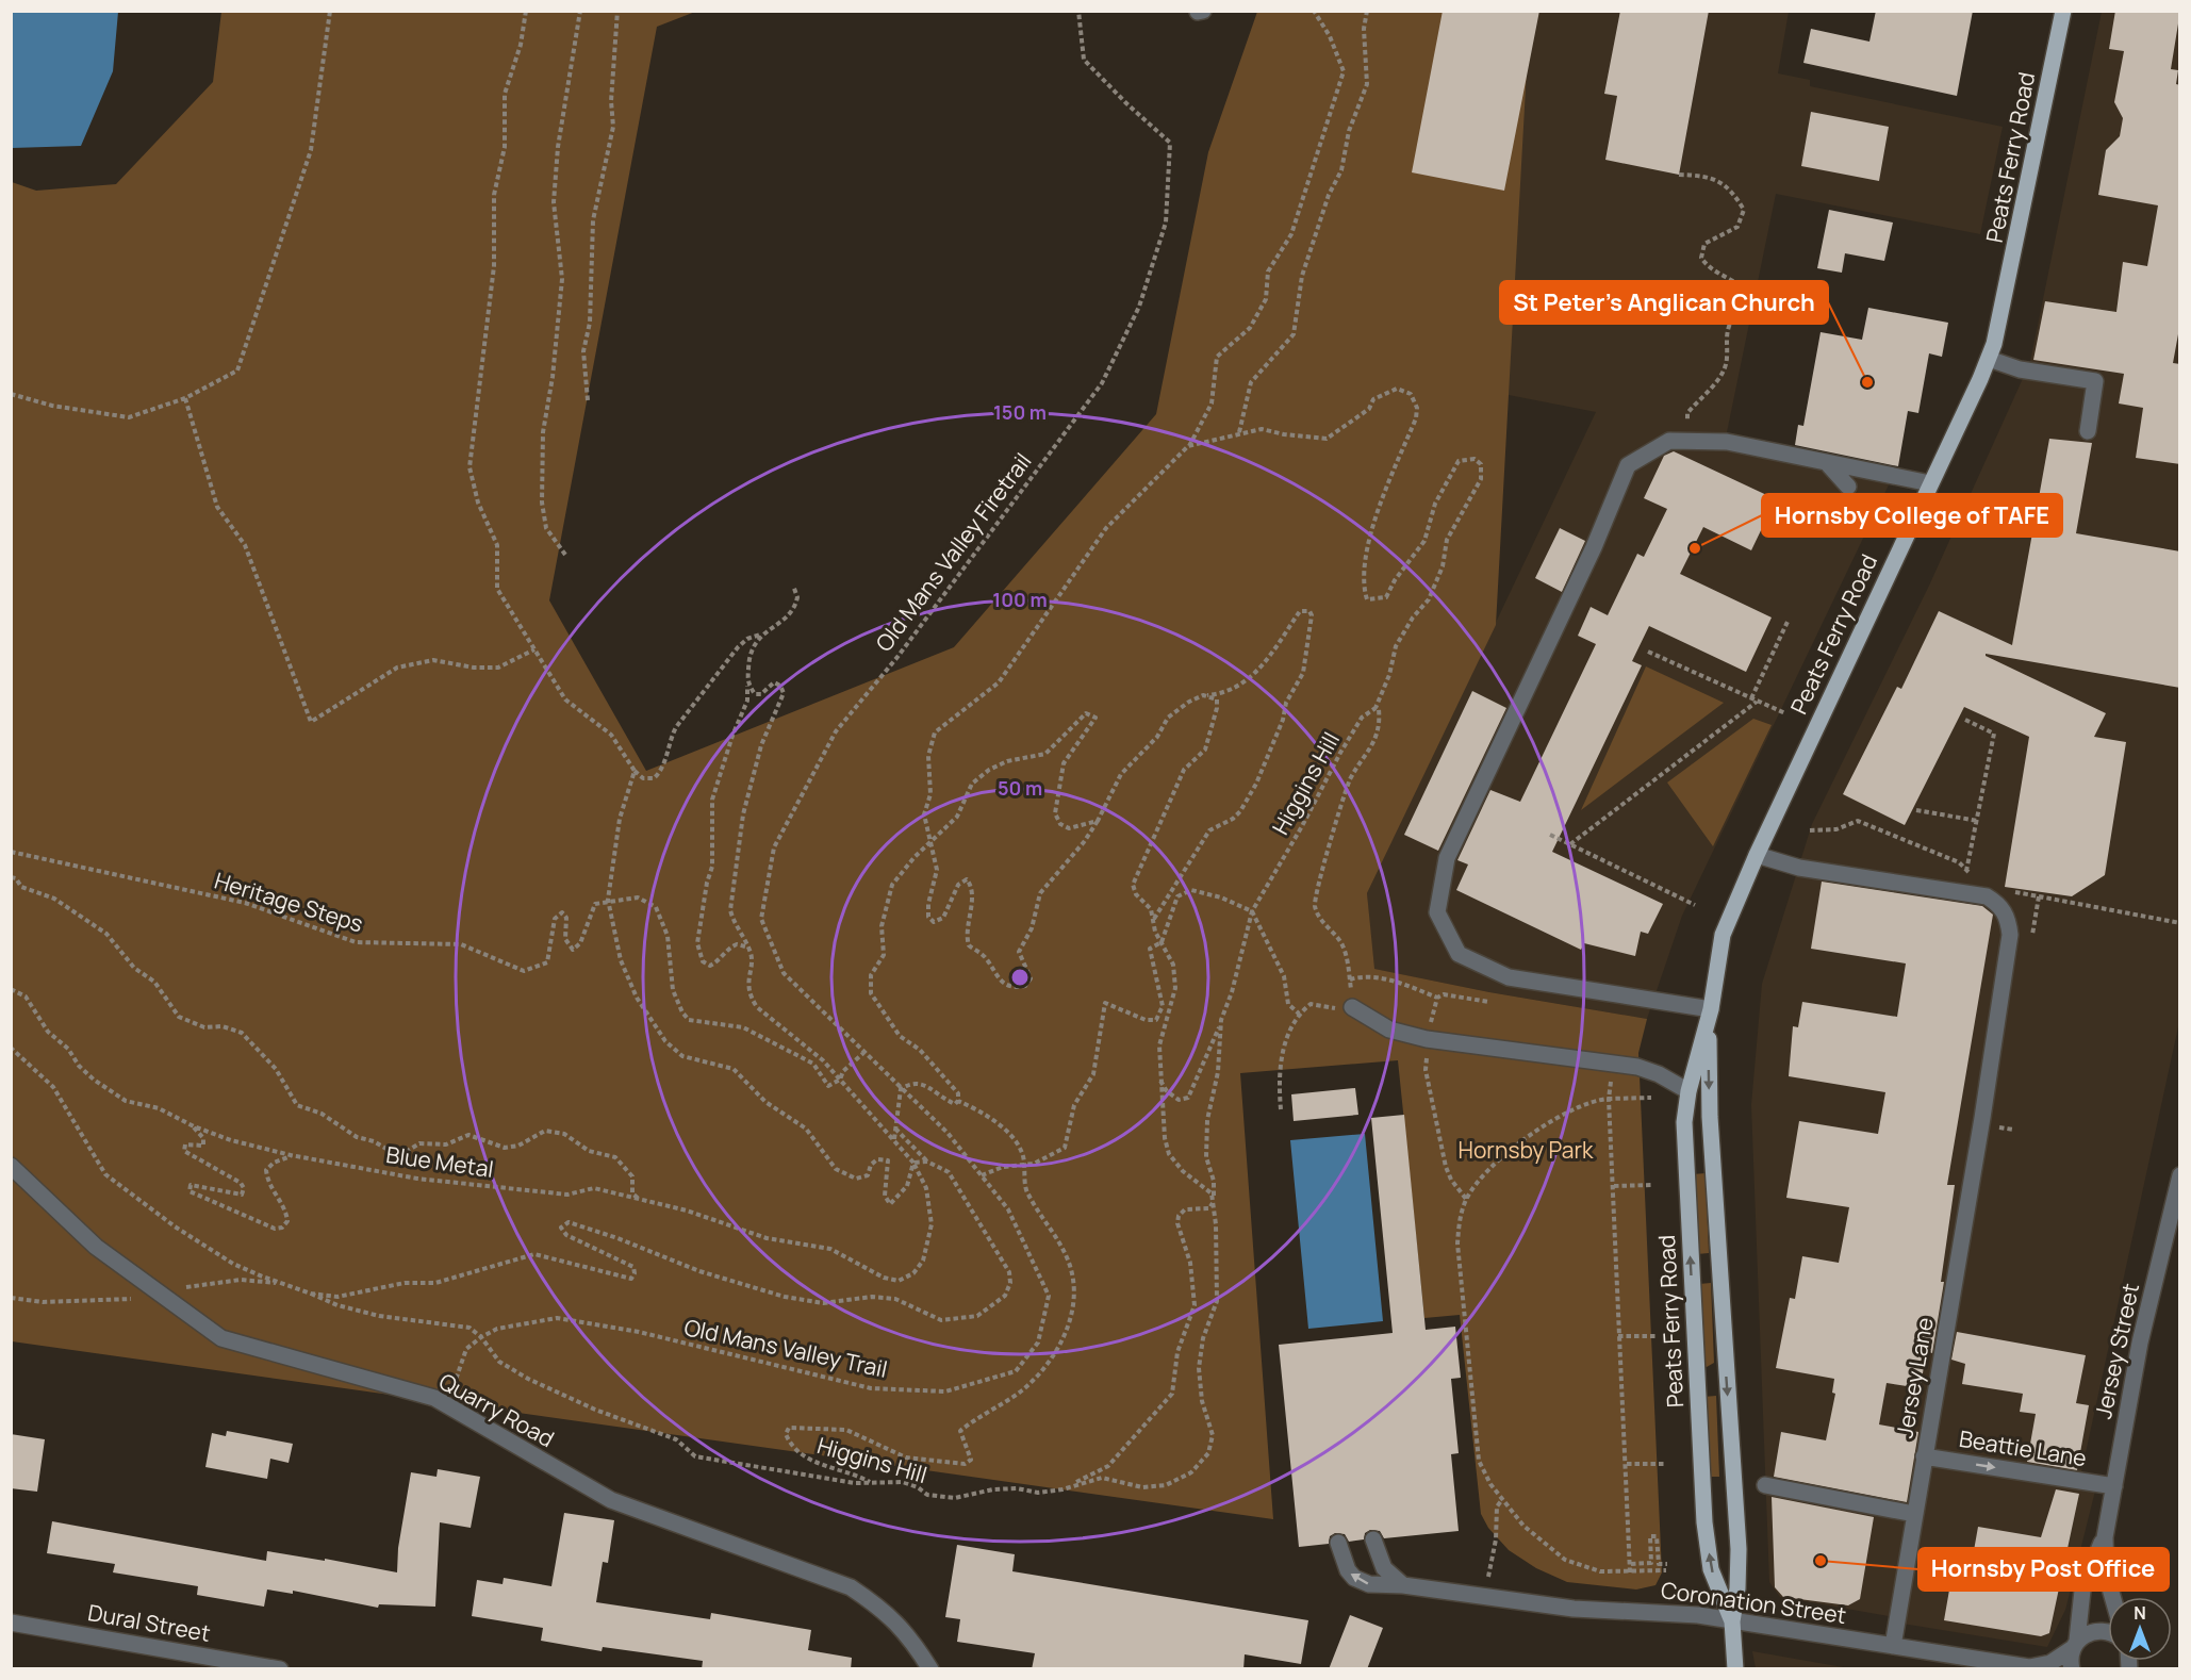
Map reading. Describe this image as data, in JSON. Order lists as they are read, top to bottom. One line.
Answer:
{"streets":{"main road":["Peats Ferry Road"],"street":["Jersey Street","Jersey Lane","Quarry Road","Beattie Lane","Coronation Street","Dural Street"],"path":["Old Mans Valley Firetrail","Higgins Hill","Heritage Steps","Blue Metal","Old Mans Valley Trail"]},"crossings":[["Peats Ferry Road","Jersey Lane"],["Peats Ferry Road","Coronation Street"],["Old Mans Valley Firetrail","Old Mans Valley Trail"],["Higgins Hill","Old Mans Valley Trail"],["Jersey Street","Beattie Lane"],["Jersey Street","Coronation Street"],["Jersey Lane","Beattie Lane"],["Jersey Lane","Coronation Street"]],"one_way":["Beattie Lane"],"parks":["Hornsby Park"],"places":["St Peter's Anglican Church","Hornsby College of TAFE","Hornsby Post Office"],"north":"top","rings":["150 m","100 m","50 m"]}
